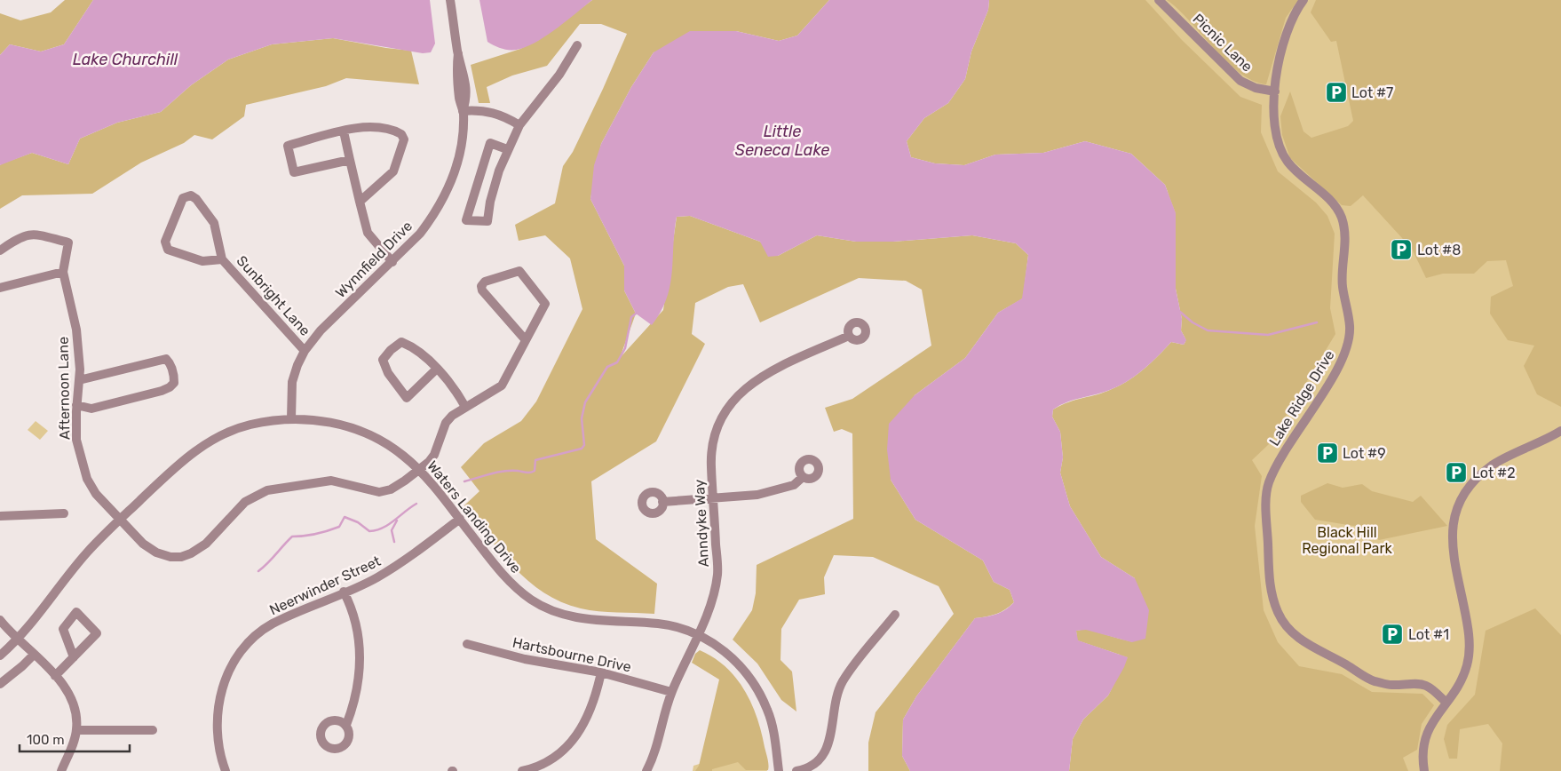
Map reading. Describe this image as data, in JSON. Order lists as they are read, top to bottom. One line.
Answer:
{"streets":{"street":["Picnic Lane","Wynnfield Drive","Sunbright Lane","Afternoon Lane","Lake Ridge Drive","Waters Landing Drive","Anndyke Way","Neerwinder Street","Hartsbourne Drive"]},"crossings":[["Picnic Lane","Lake Ridge Drive"],["Wynnfield Drive","Sunbright Lane"],["Wynnfield Drive","Waters Landing Drive"],["Afternoon Lane","Waters Landing Drive"],["Waters Landing Drive","Anndyke Way"],["Waters Landing Drive","Neerwinder Street"],["Anndyke Way","Hartsbourne Drive"]],"water":["Lake Churchill","Little Seneca Lake"],"parks":["Black Hill Regional Park"],"places":{"parking":["Lot #7","Lot #8","Lot #9","Lot #2","Lot #1"]},"scale_bar":"100 m"}
